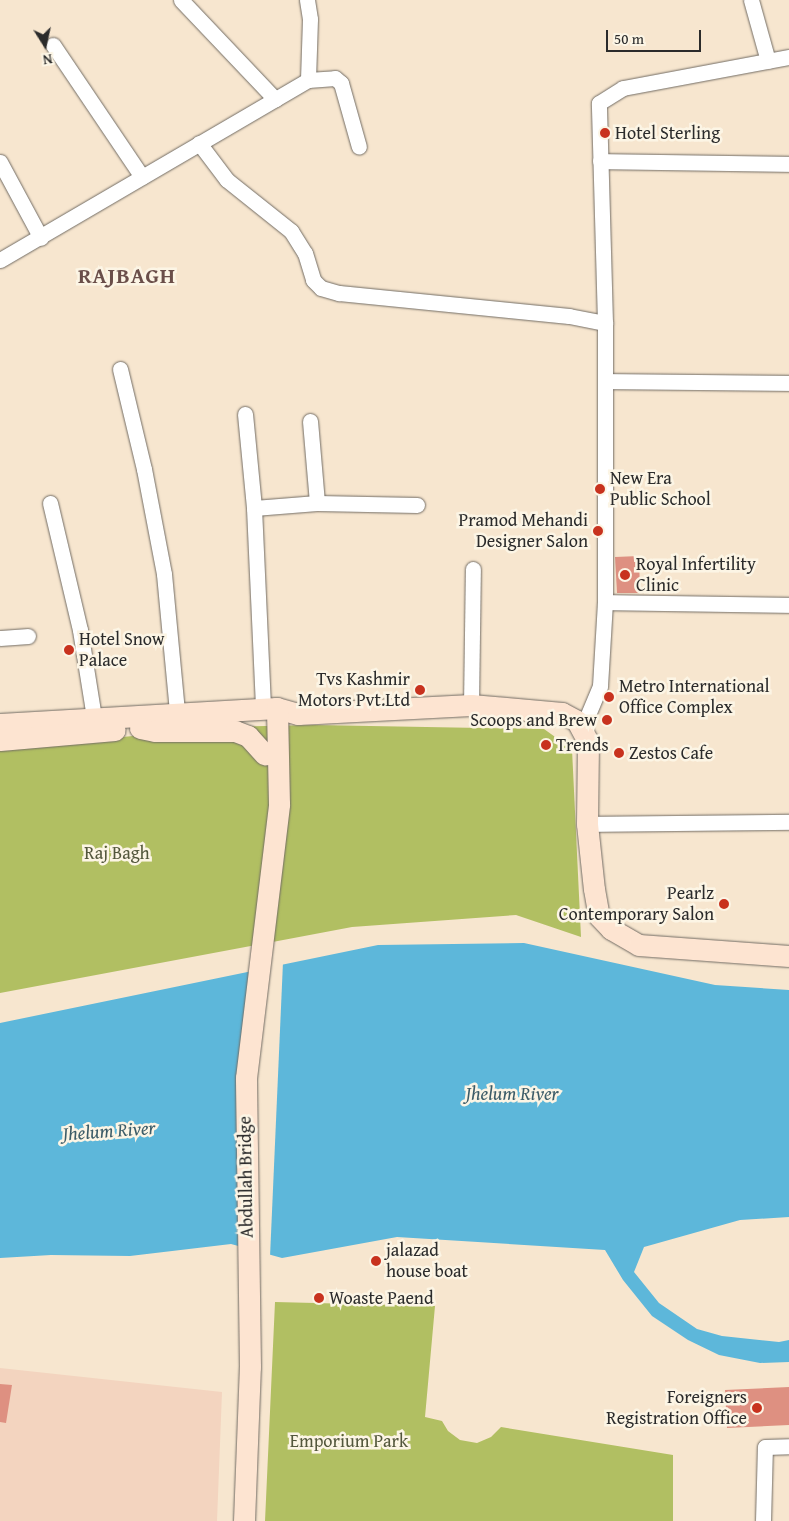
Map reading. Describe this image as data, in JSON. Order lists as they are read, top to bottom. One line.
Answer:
{"streets":{"main road":["Abdullah Bridge"]},"districts":["RAJBAGH"],"water":["Jhelum River"],"parks":["Raj Bagh","Emporium Park"],"places":["Hotel Sterling","New Era Public School","Pramod Mehandi Designer Salon","Royal Infertility Clinic","Hotel Snow Palace","Tvs Kashmir Motors Pvt.Ltd","Metro International Office Complex","Scoops and Brew","Trends","Zestos Cafe","Pearlz Contemporary Salon","jalazad house boat","Woaste Paend","Foreigners Registration Office"],"scale_bar":"50 m","north":"bottom"}
